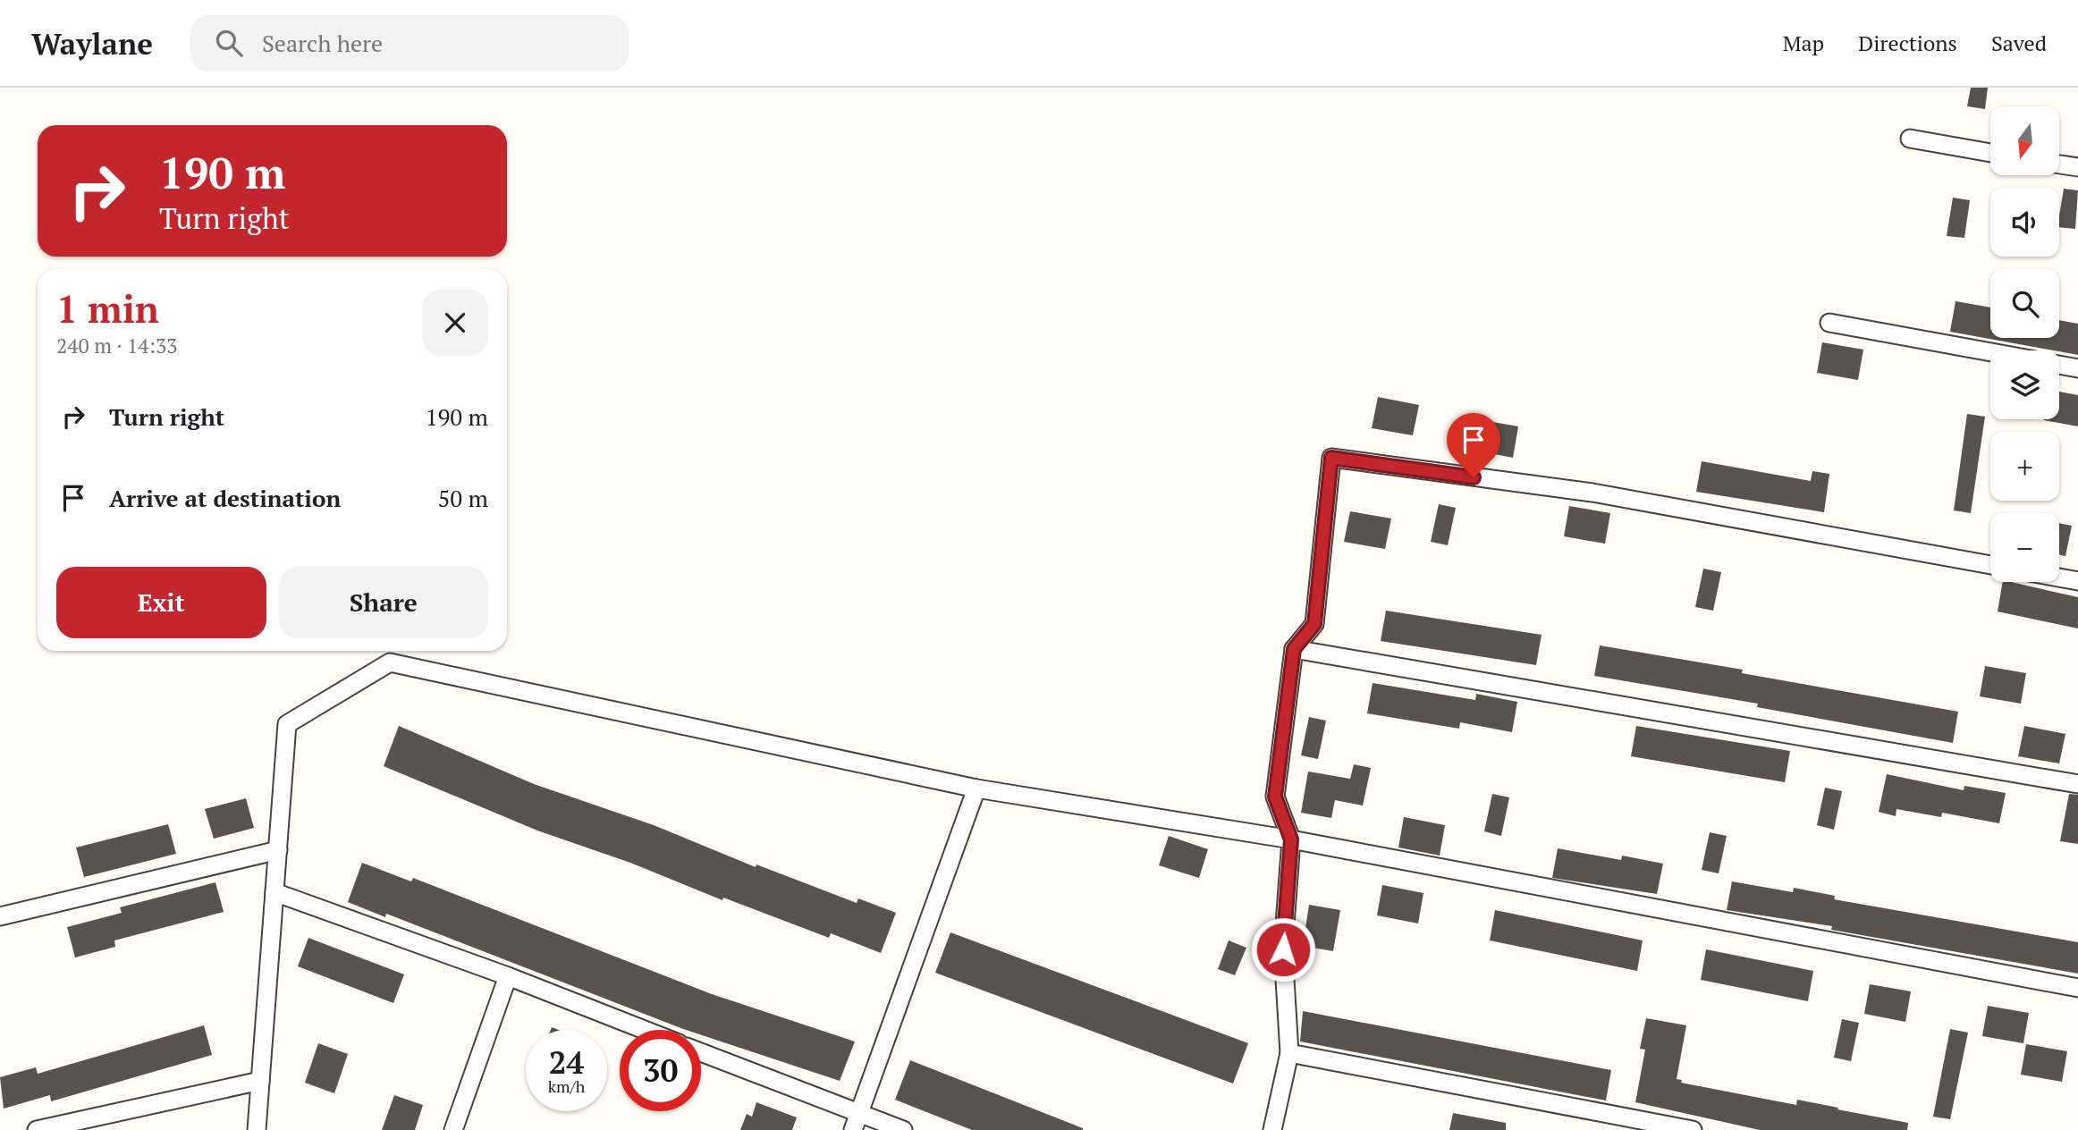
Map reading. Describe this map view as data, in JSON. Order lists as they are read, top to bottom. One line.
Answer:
{"north":"bottom","page":{"header":"Waylane","search":"Search here","nav":["Map","Directions","Saved"],"map_buttons":["+","−"],"turn":["190 m","Turn right"],"heading":["1 min","240 m · 14:33"],"list":[{"name":"Turn right","value":"190 m"},{"name":"Arrive at destination","value":"50 m"}],"buttons":["Exit","Share"],"speed":"24 km/h","limit":"30"}}
